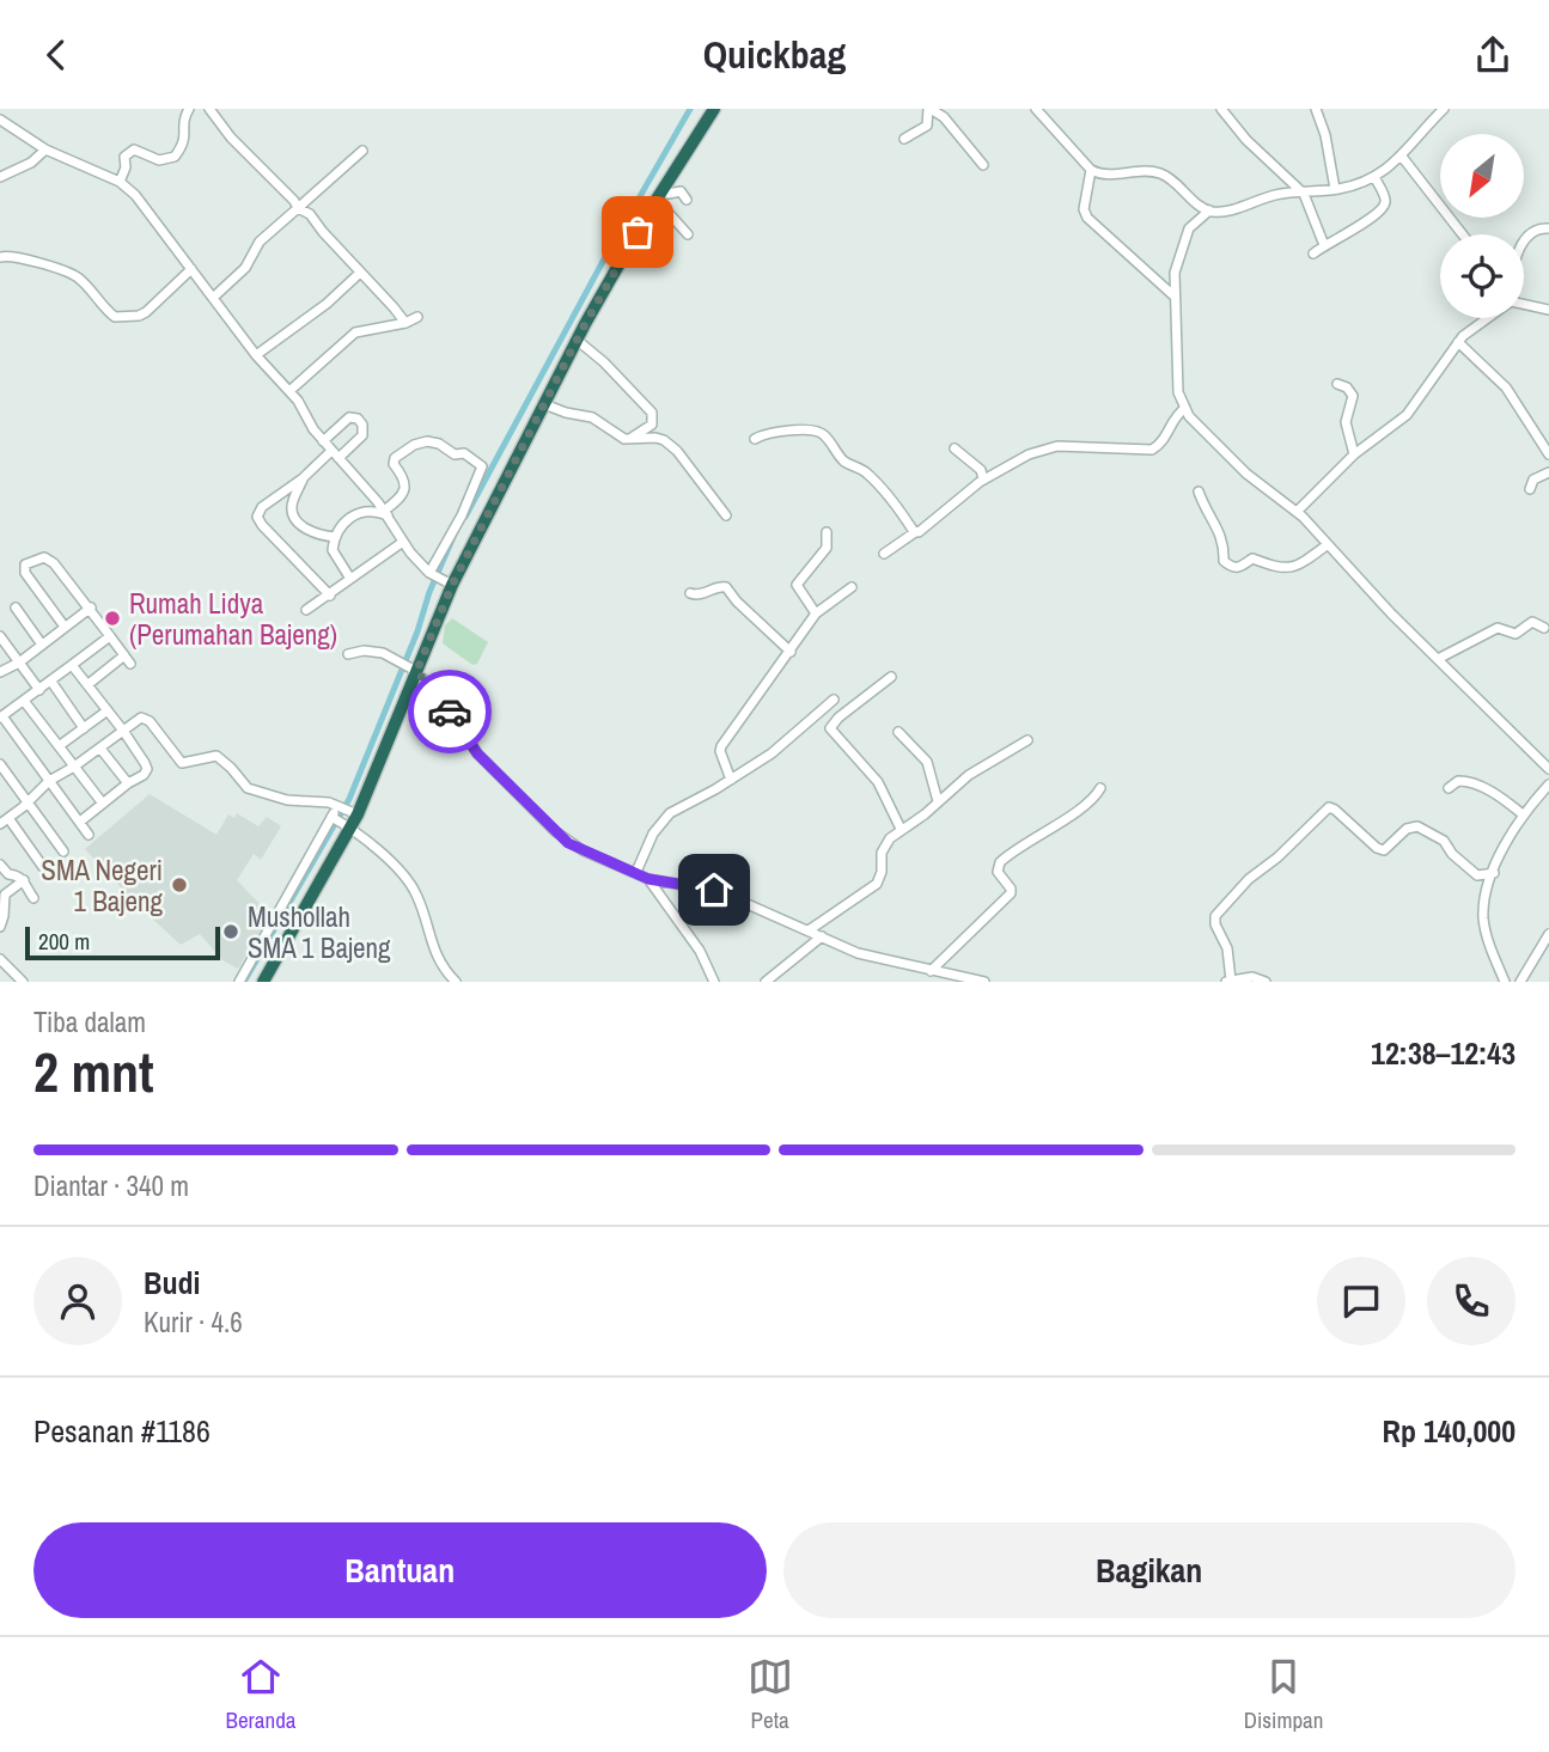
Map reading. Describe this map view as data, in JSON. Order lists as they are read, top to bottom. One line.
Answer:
{"places":["Rumah Lidya (Perumahan Bajeng)","SMA Negeri 1 Bajeng","Mushollah SMA 1 Bajeng"],"scale_bar":"200 m","north":"bottom left","page":{"header":"Quickbag","scale":"200 m","heading":["2 mnt","Tiba dalam","12:38–12:43"],"panel":["Budi","Kurir · 4.6","Pesanan #1186","Rp 140,000"],"bar":"Diantar · 340 m","buttons":["Bantuan","Bagikan"],"tabs":["Beranda","Peta","Disimpan"]}}
